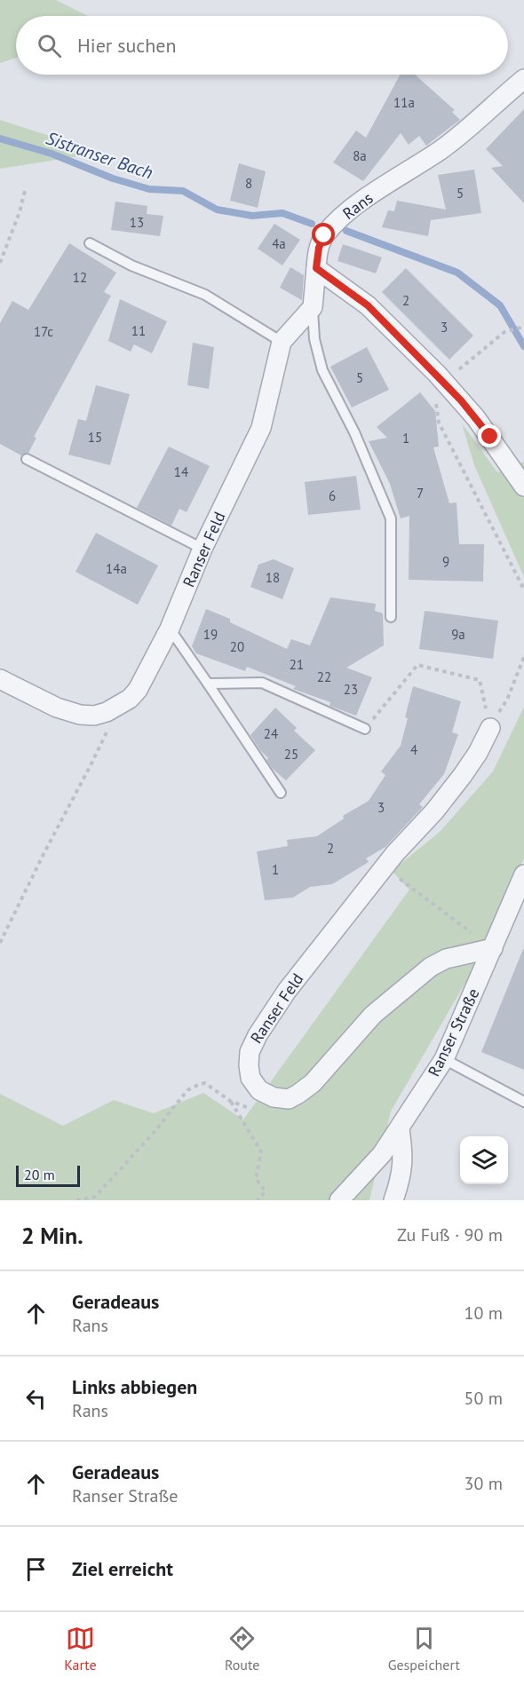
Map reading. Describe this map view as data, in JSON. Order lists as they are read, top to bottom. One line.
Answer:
{"streets":{"street":["Rans","Ranser Feld","Ranser Straße"]},"crossings":[["Ranser Feld","Ranser Straße"]],"water":["Sistranser Bach"],"house_numbers":["11a","8a","8","5","13","4a","12","2","3","11","17c","5","15","1","14","7","6","9","14a","18","19","9a","20","21","22","23","24","4","25","3","2","1"],"scale_bar":"20 m","page":{"search":"Hier suchen","scale":"20 m","heading":["2 Min.","Zu Fuß · 90 m"],"list":[["Geradeaus","Rans","10 m"],["Links abbiegen","Rans","50 m"],["Geradeaus","Ranser Straße","30 m"],"Ziel erreicht"],"nav":["Karte","Route","Gespeichert"]}}
